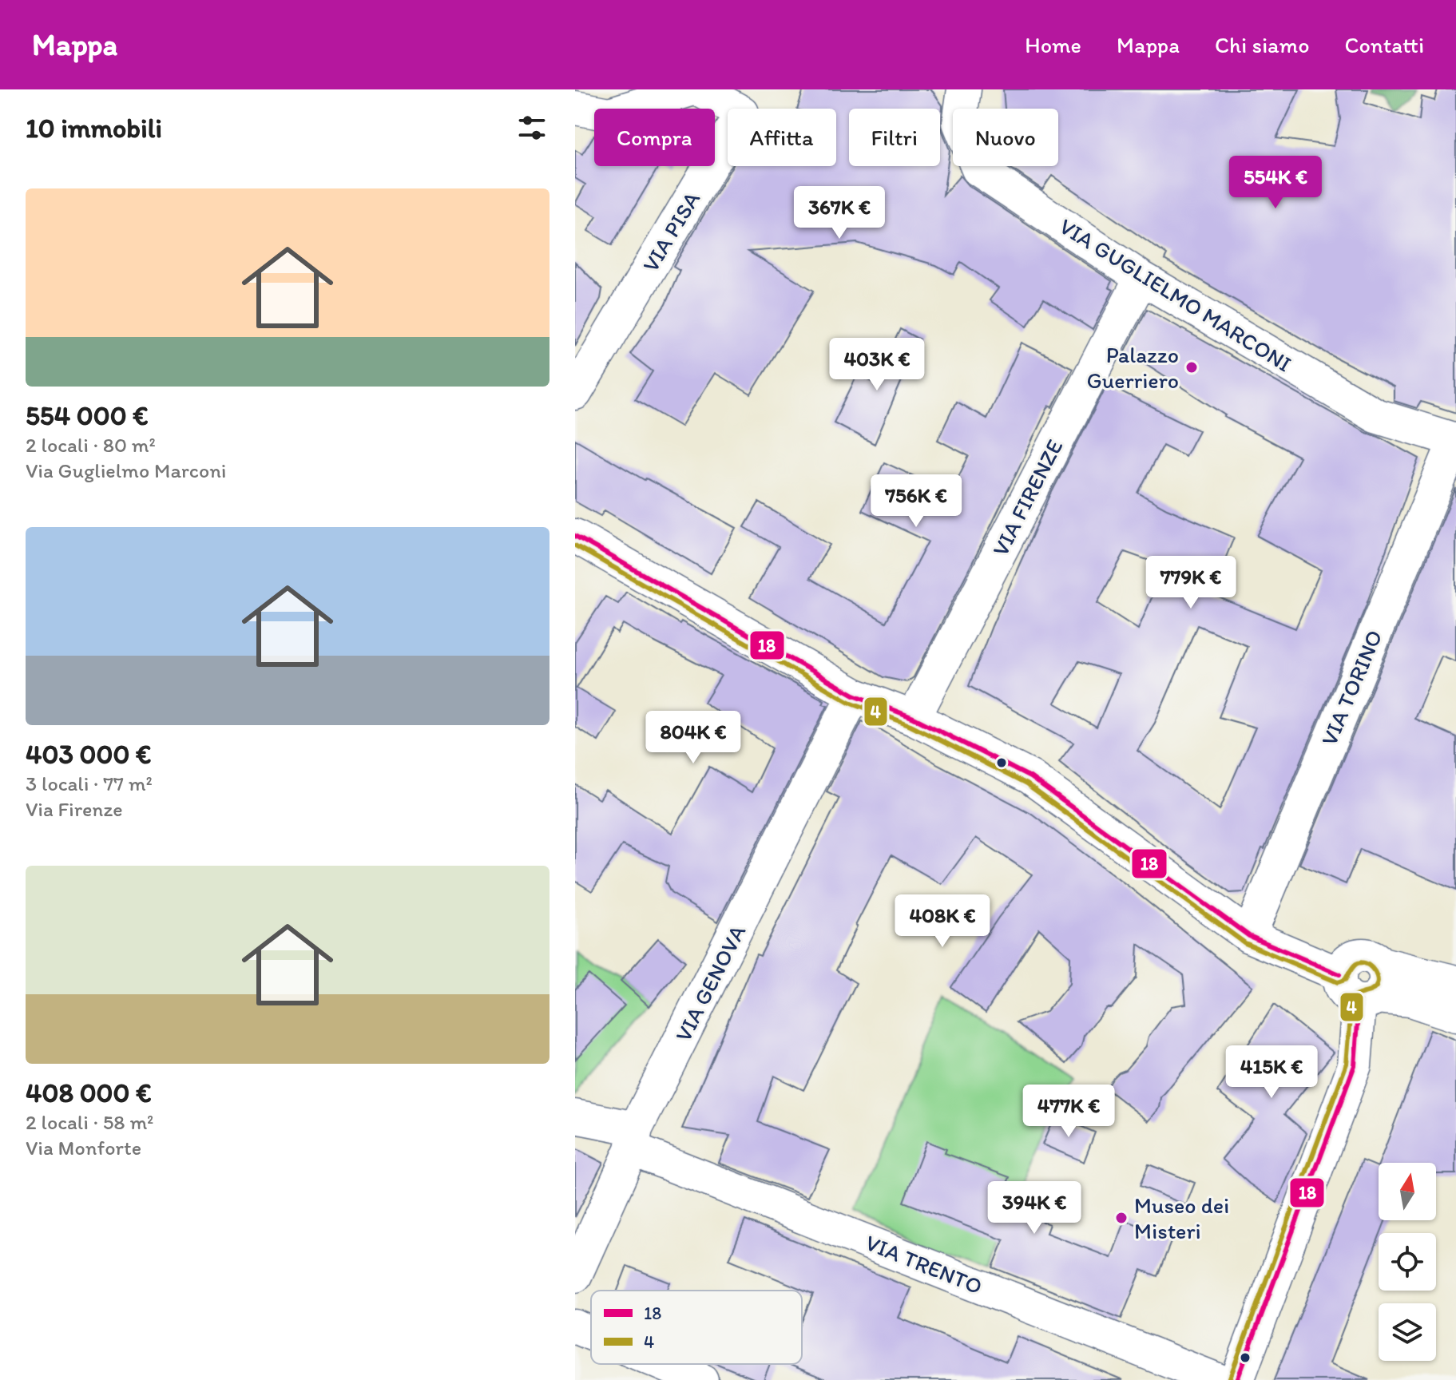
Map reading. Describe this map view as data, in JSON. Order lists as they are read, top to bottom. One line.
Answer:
{"streets":{"street":["VIA PISA","VIA GUGLIELMO MARCONI","VIA FIRENZE","VIA TORINO","VIA GENOVA","VIA TRENTO"]},"crossings":[["VIA GUGLIELMO MARCONI","VIA FIRENZE"],["VIA GUGLIELMO MARCONI","VIA TORINO"],["VIA GENOVA","VIA TRENTO"]],"places":["Palazzo Guerriero","Museo dei Misteri"],"lines":["transit line 18","transit line 4"],"legend":["18","4"],"north":"top","page":{"header":"Mappa","nav":["Home","Mappa","Chi siamo","Contatti"],"heading":"10 immobili","chip":["Compra","Affitta","Filtri","Nuovo"],"price":["554K €","367K €","403K €","756K €","779K €","804K €","408K €","415K €","477K €","394K €"],"list":[{"name":"554 000 €","note":"2 locali · 80 m² · Via Guglielmo Marconi"},{"name":"403 000 €","note":"3 locali · 77 m² · Via Firenze"},{"name":"408 000 €","note":"2 locali · 58 m² · Via Monforte"}]}}
